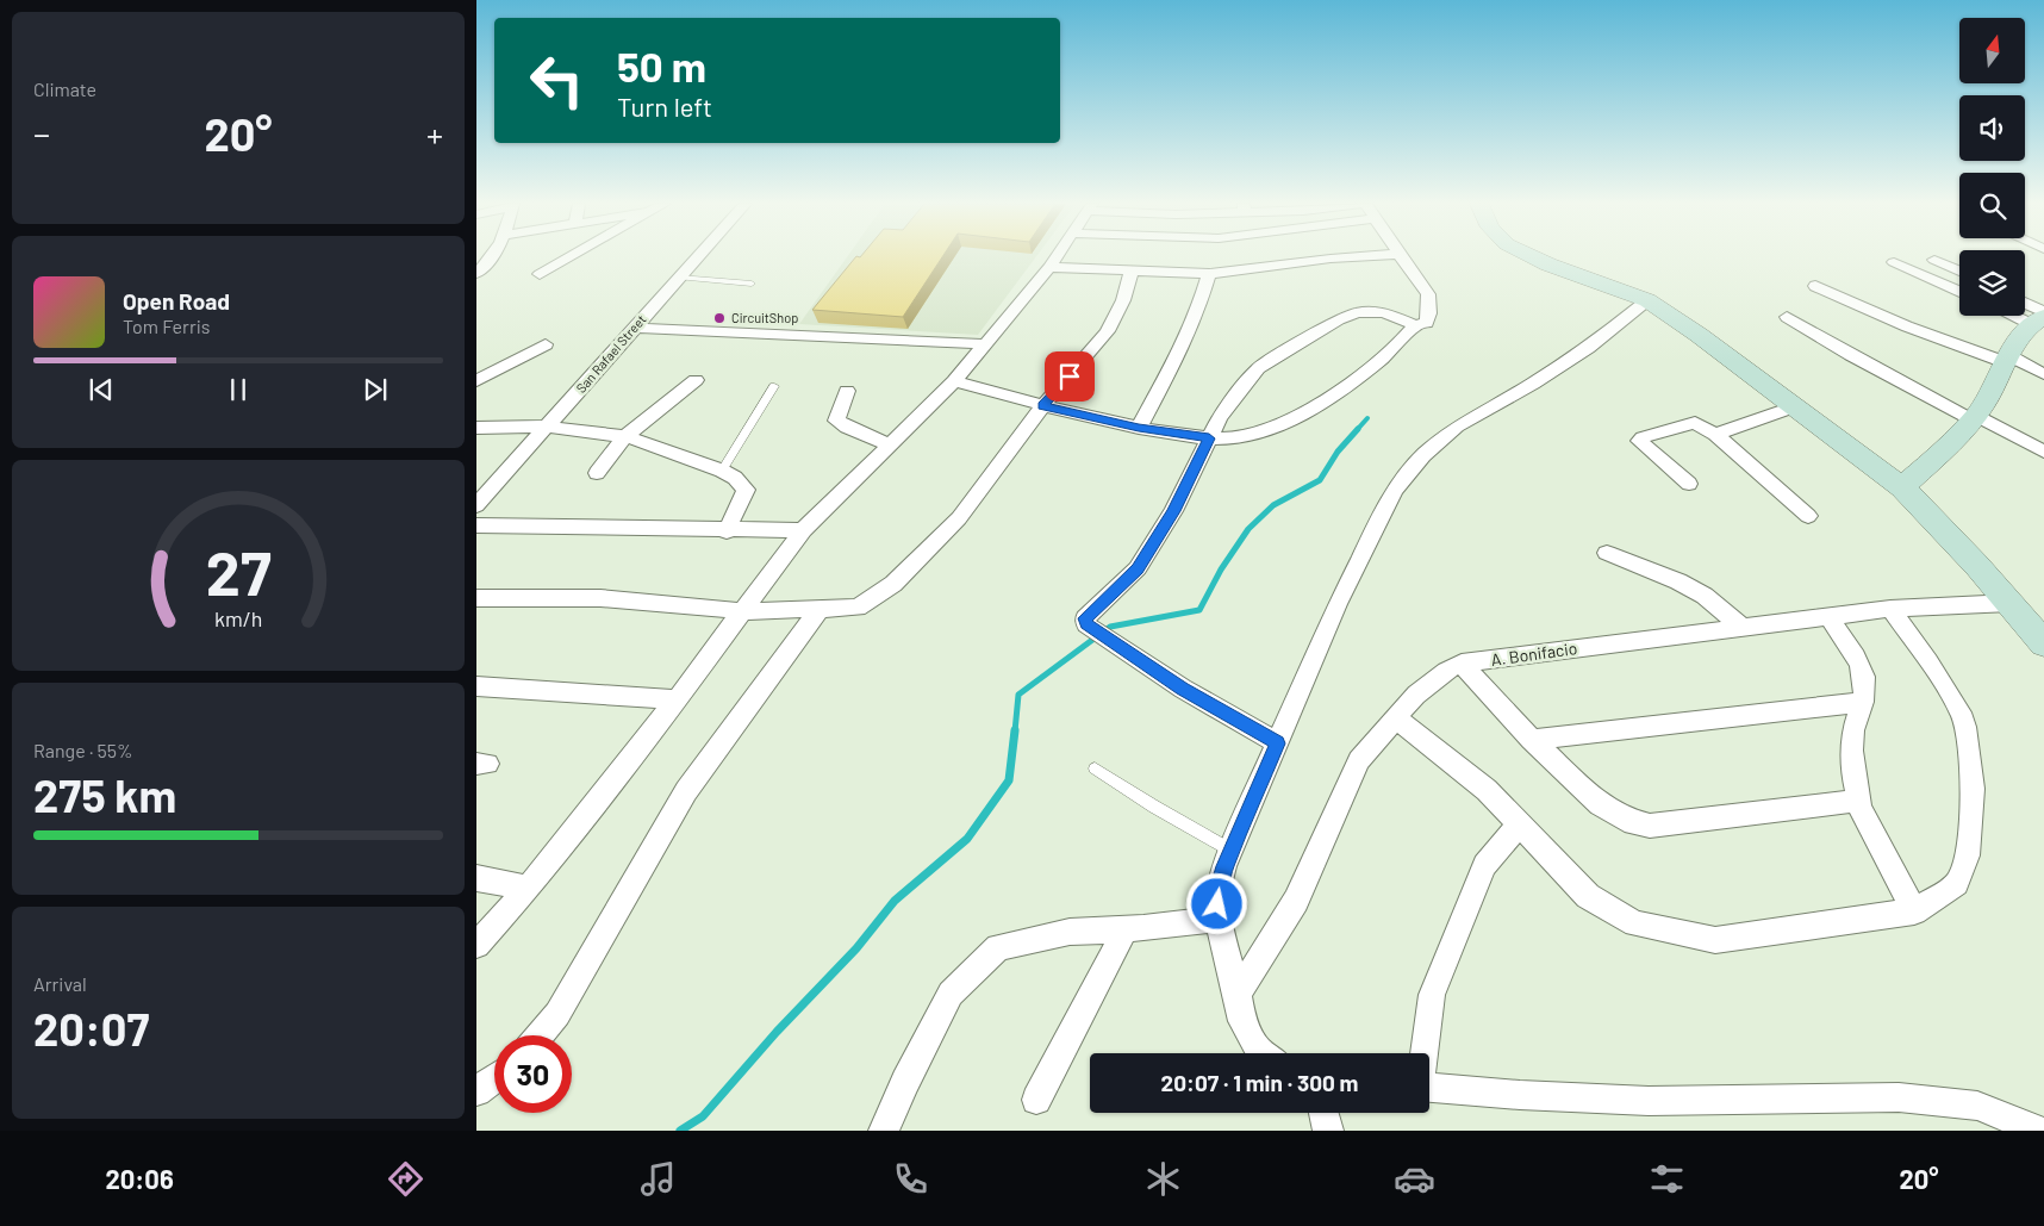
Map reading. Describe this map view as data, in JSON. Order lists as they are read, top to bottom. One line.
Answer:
{"streets":{"street":["San Rafael Street","A. Bonifacio"]},"places":["CircuitShop"],"north":"top","page":{"tile":["Climate",["Range · 55%","275 km"],["Arrival","20:07"]],"turn":["50 m","Turn left"],"heat":["−","20°","+"],"song":["Open Road","Tom Ferris"],"limit":"30","trip":"20:07 · 1 min · 300 m","tabs":["20:06","20°"],"gauge":["27","km/h"]}}
